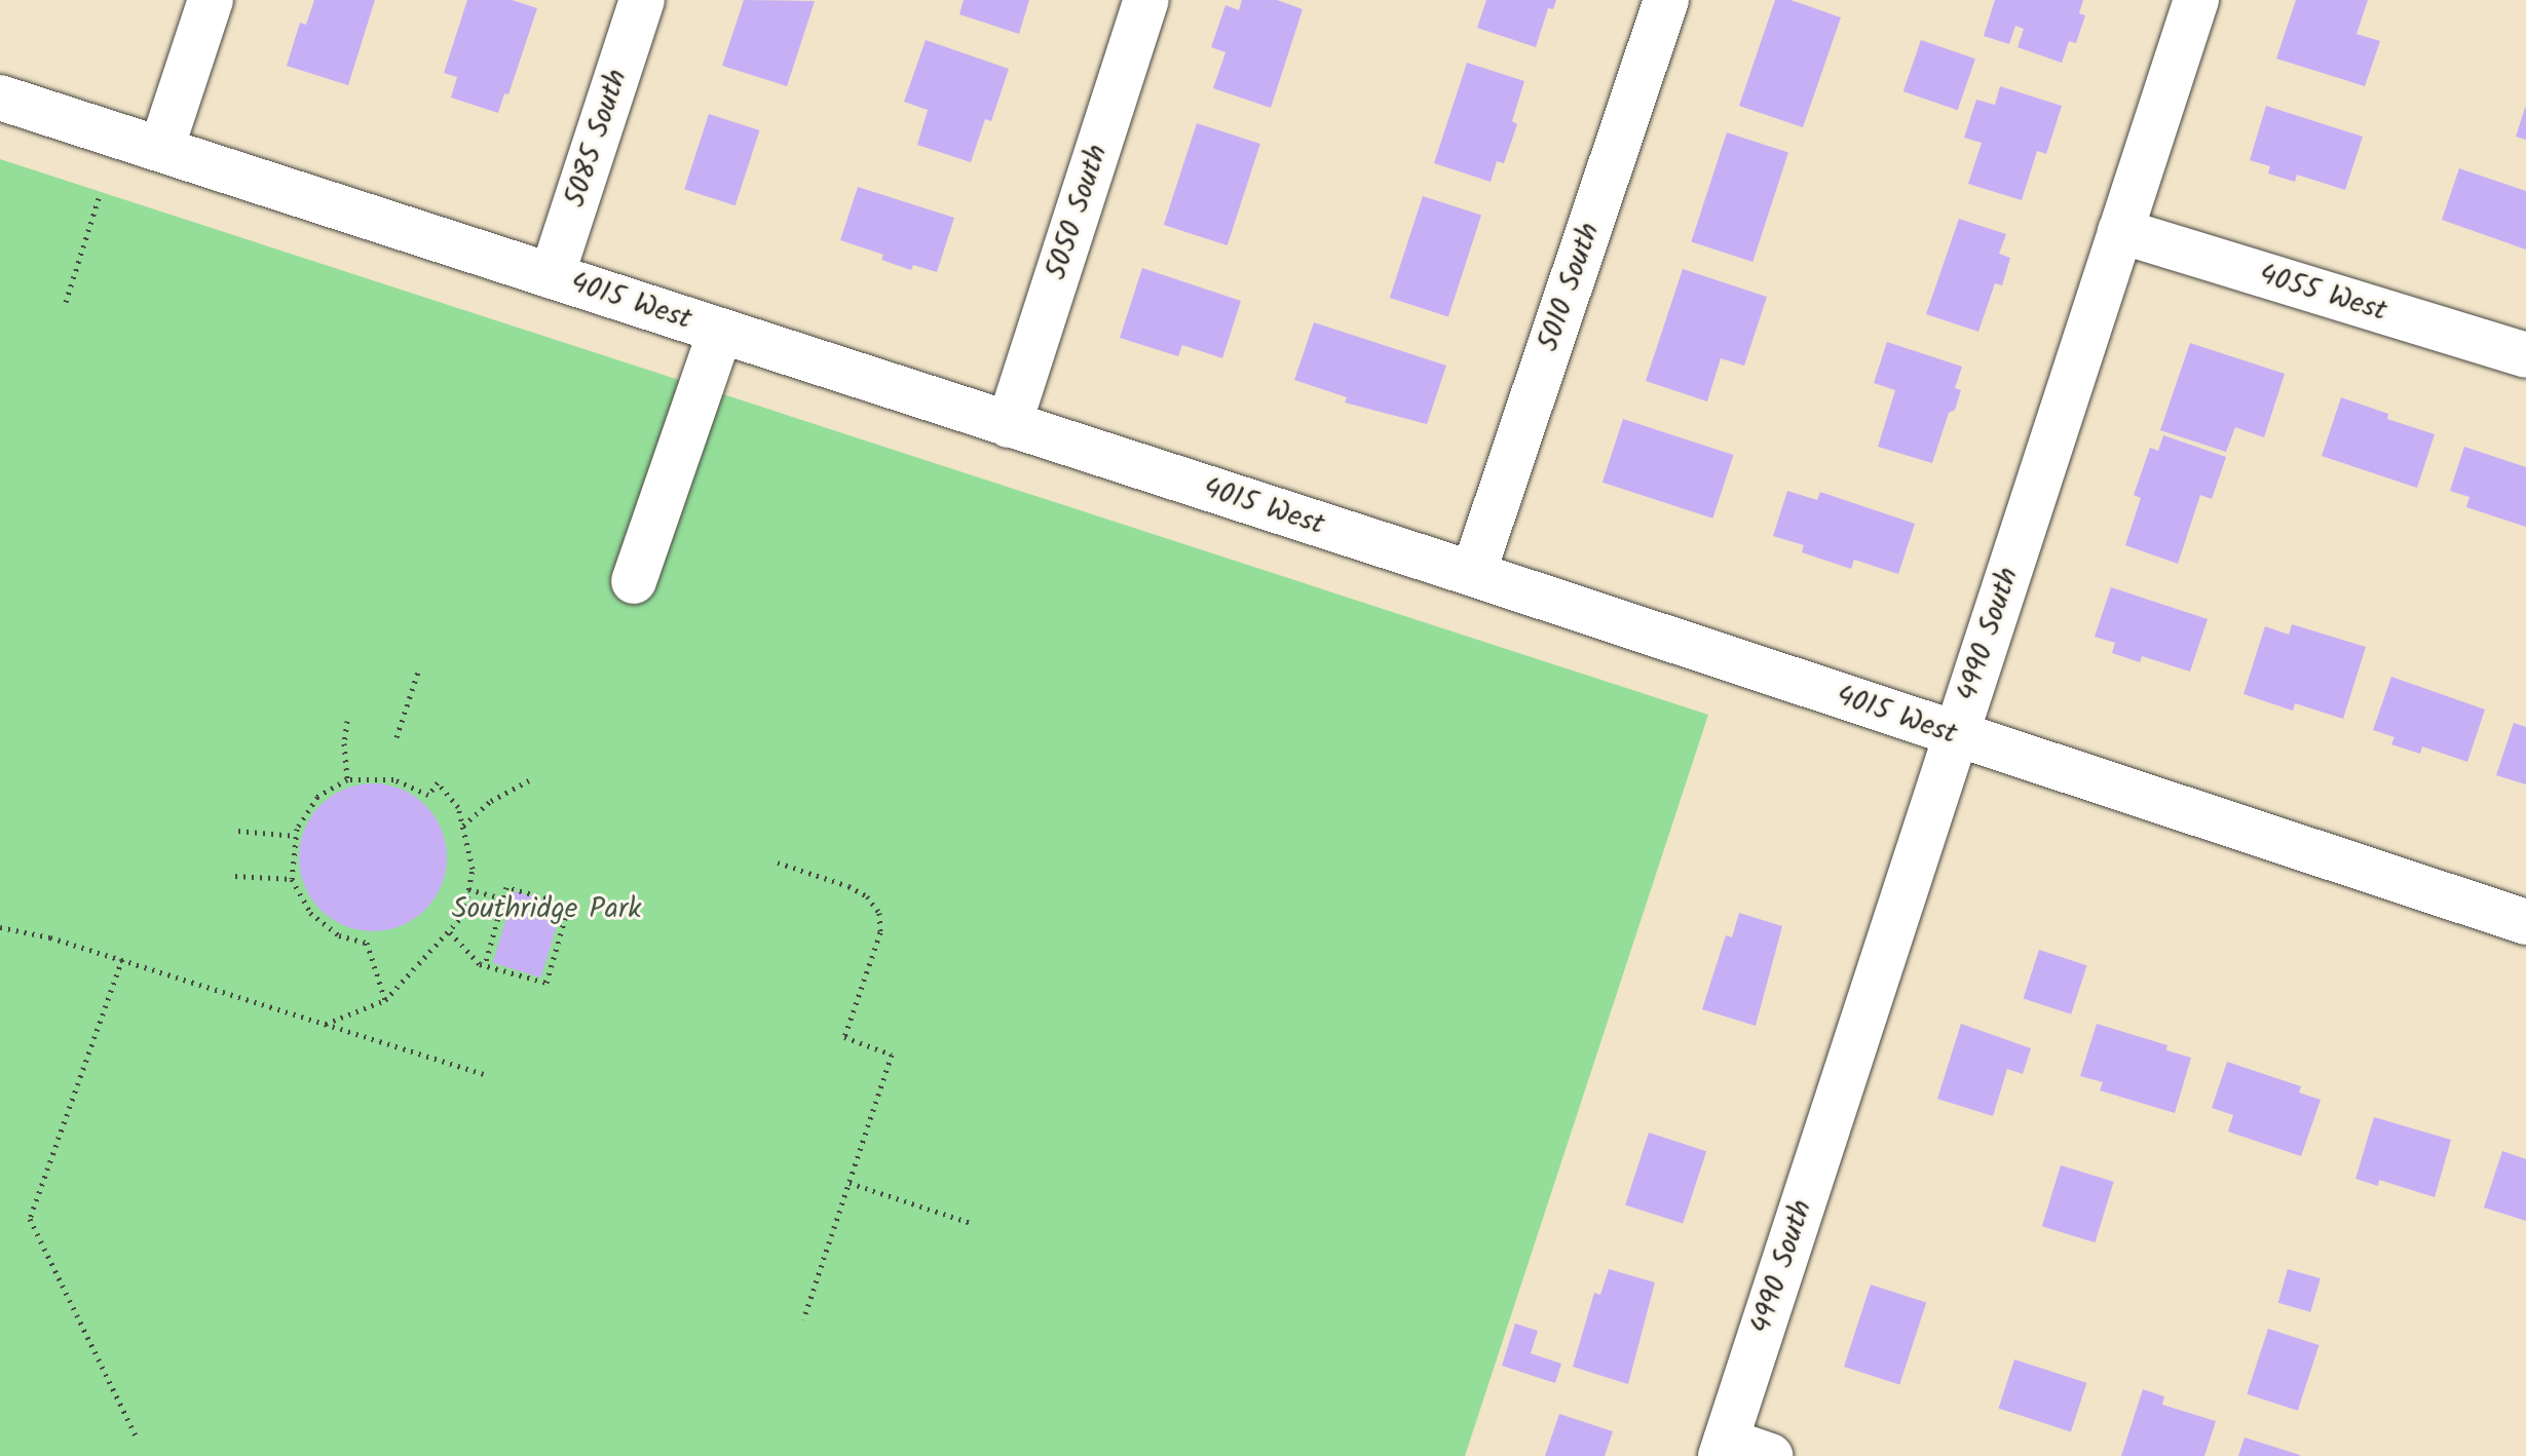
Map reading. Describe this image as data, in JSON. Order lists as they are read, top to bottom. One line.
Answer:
{"streets":{"street":["5085 South","5050 South","5010 South","4055 West","4015 West","4990 South"]},"crossings":[["5085 South","4015 West"],["5050 South","4015 West"],["5010 South","4015 West"],["4055 West","4990 South"],["4015 West","4990 South"]],"parks":["Southridge Park"]}
